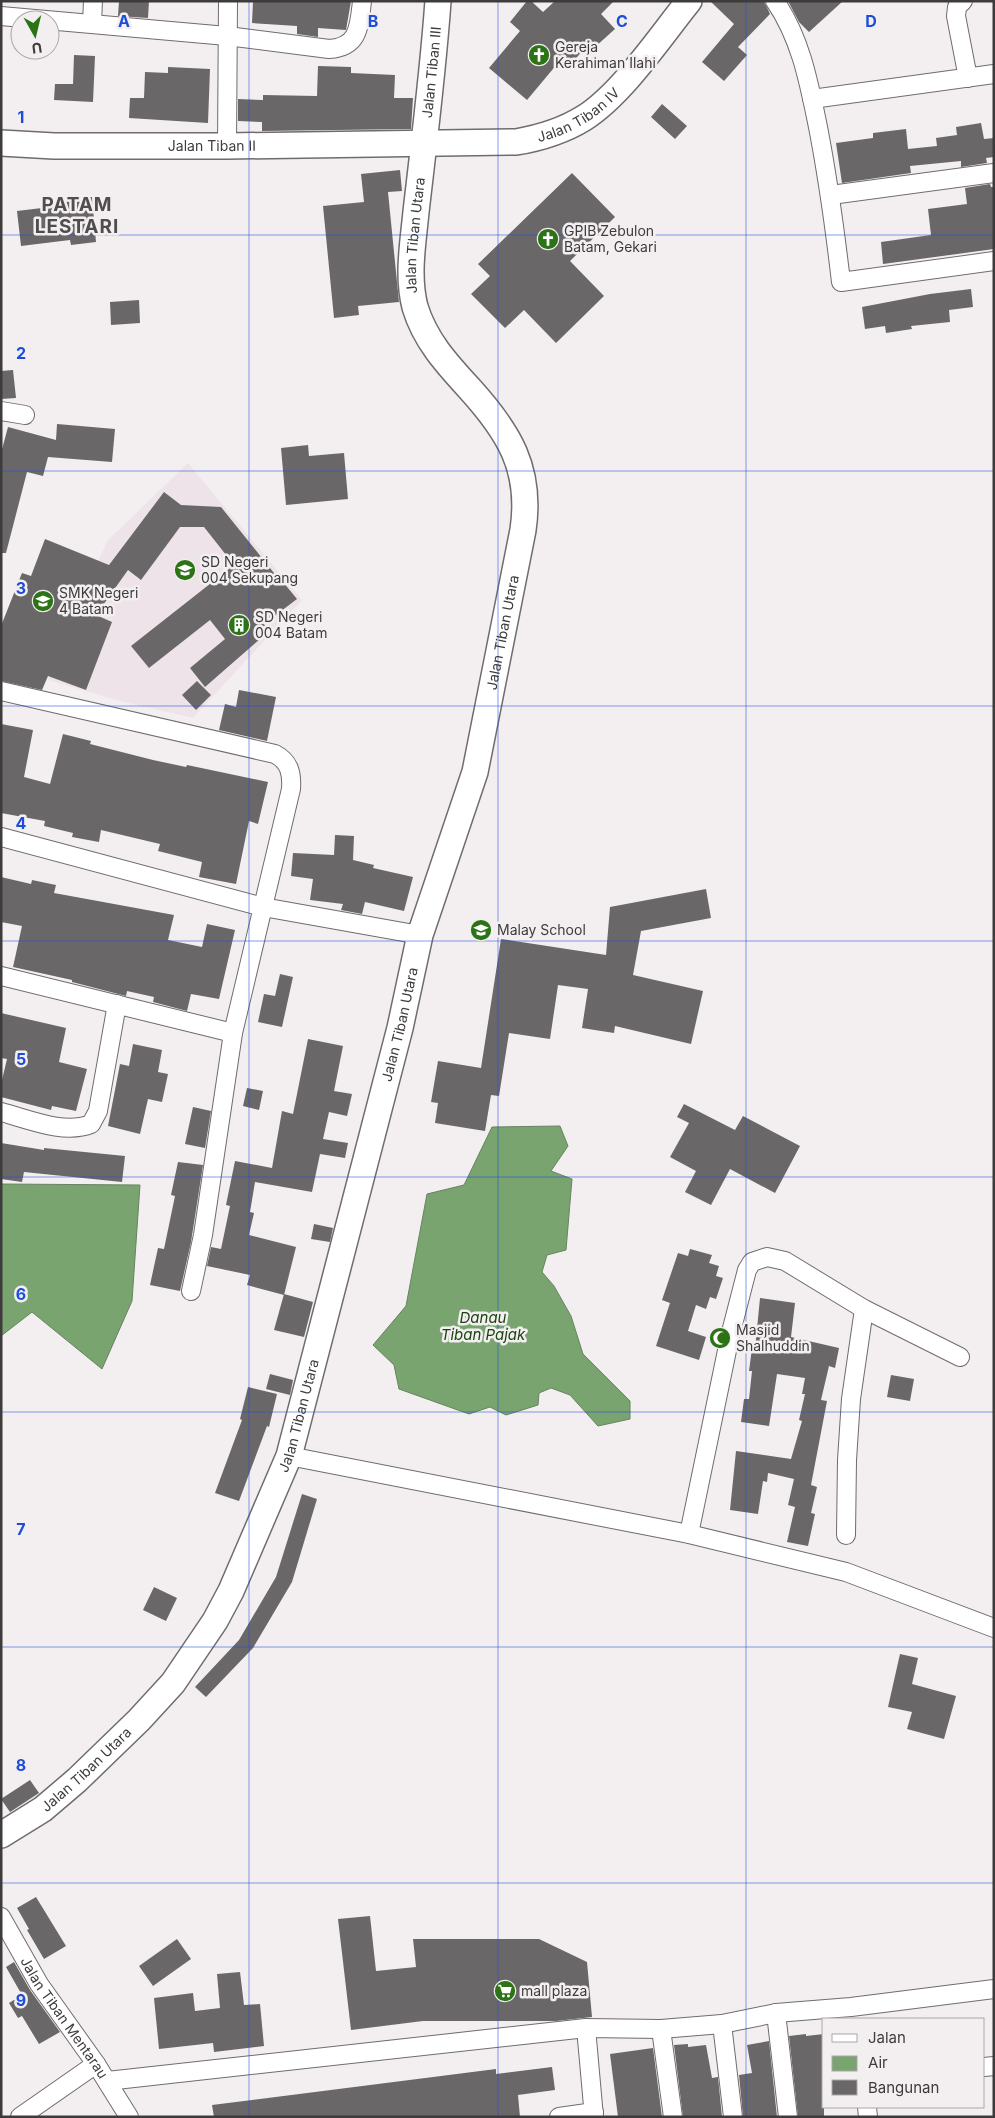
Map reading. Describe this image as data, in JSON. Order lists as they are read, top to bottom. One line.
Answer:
{"streets":{"street":["Jalan Tiban III","Jalan Tiban IV","Jalan Tiban II","Jalan Tiban Utara","Jalan Tiban Mentarau"]},"crossings":[["Jalan Tiban III","Jalan Tiban IV"],["Jalan Tiban III","Jalan Tiban II"],["Jalan Tiban III","Jalan Tiban Utara"],["Jalan Tiban IV","Jalan Tiban II"],["Jalan Tiban IV","Jalan Tiban Utara"],["Jalan Tiban II","Jalan Tiban Utara"]],"districts":["PATAM LESTARI"],"water":["Danau Tiban Pajak"],"places":{"church":["Gereja Kerahiman Ilahi","GPIB Zebulon Batam, Gekari"],"school or university":["SD Negeri 004 Sekupang","SMK Negeri 4 Batam","Malay School"],"building":["SD Negeri 004 Batam"],"mosque":["Masjid Shalhuddin"],"supermarket":["mall plaza"]},"legend":["Jalan","Air","Bangunan"],"north":"bottom","grid":{"columns":["A","B","C","D"],"rows":["1","2","3","4","5","6","7","8","9"]}}
